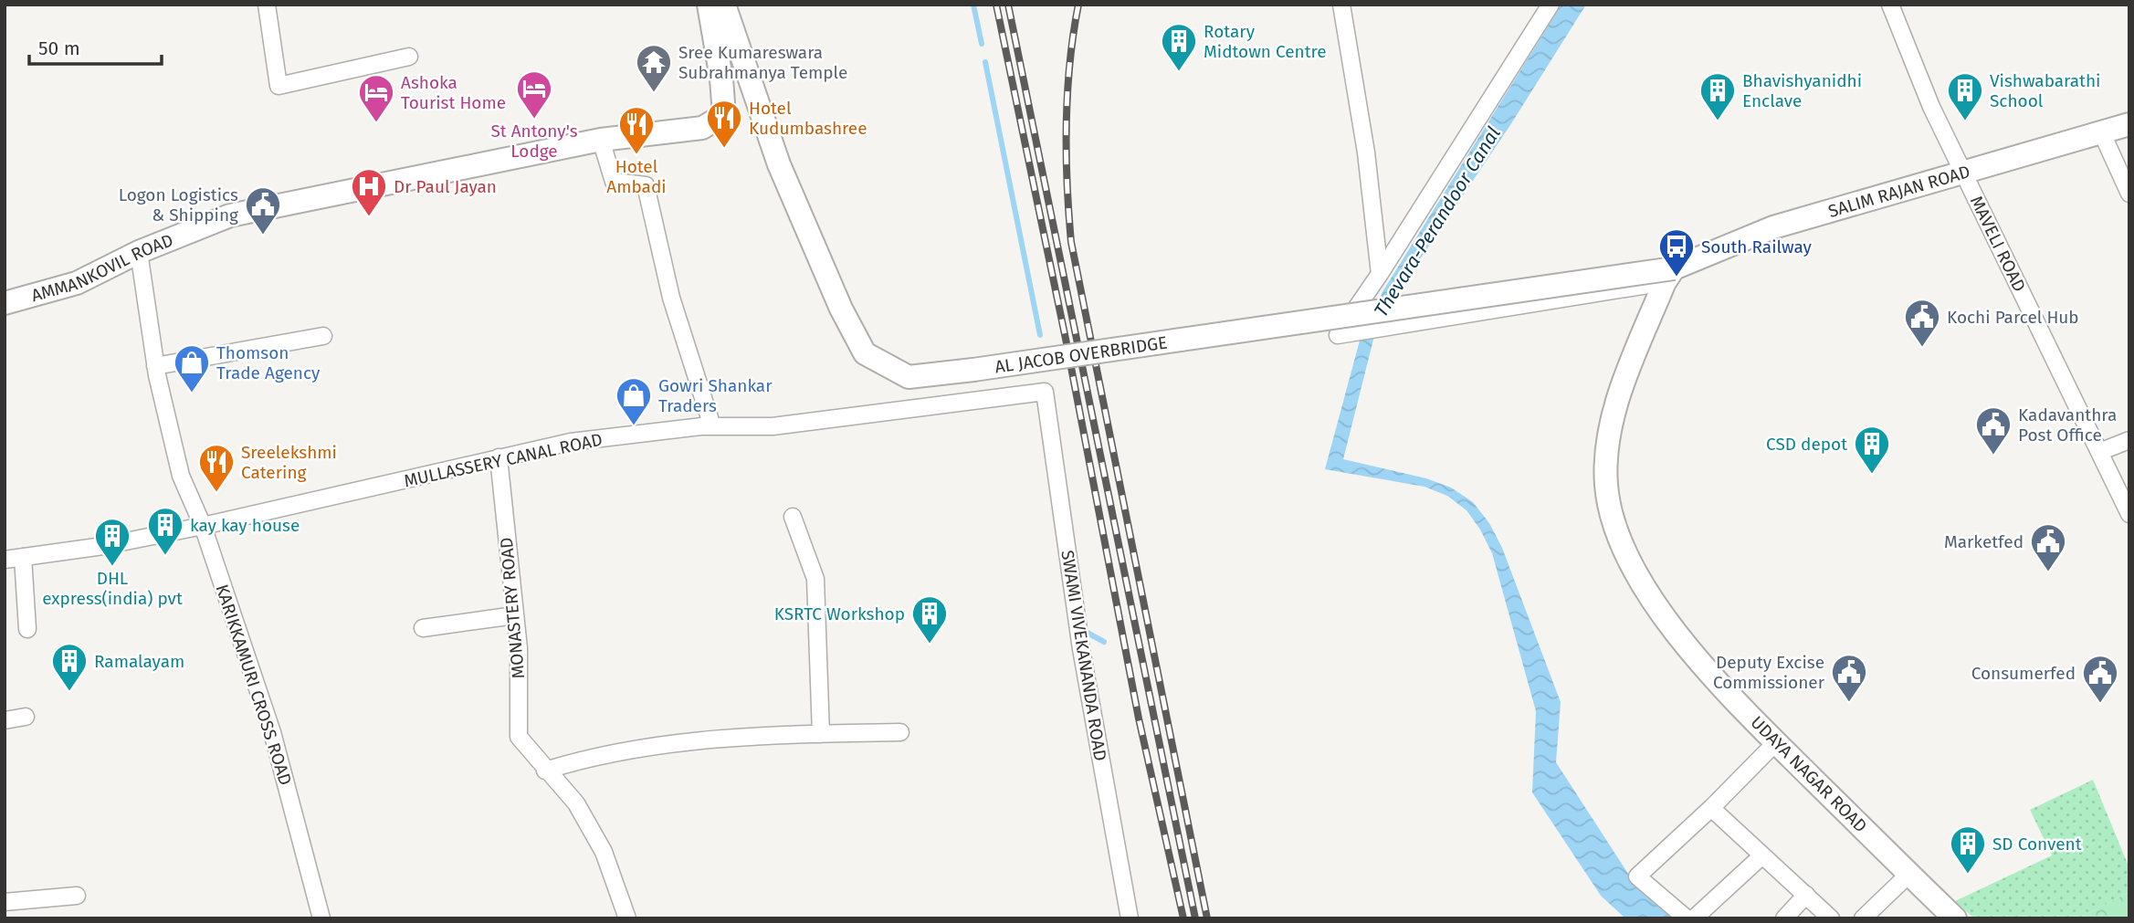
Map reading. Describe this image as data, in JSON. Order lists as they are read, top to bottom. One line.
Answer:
{"streets":{"main road":["SALIM RAJAN ROAD","AMMANKOVIL ROAD","AL JACOB OVERBRIDGE","UDAYA NAGAR ROAD"],"street":["MAVELI ROAD","MULLASSERY CANAL ROAD","MONASTERY ROAD","SWAMI VIVEKANANDA ROAD","KARIKKAMURI CROSS ROAD"]},"crossings":[["SALIM RAJAN ROAD","MAVELI ROAD"],["SALIM RAJAN ROAD","AL JACOB OVERBRIDGE"],["SALIM RAJAN ROAD","UDAYA NAGAR ROAD"],["AMMANKOVIL ROAD","KARIKKAMURI CROSS ROAD"],["AL JACOB OVERBRIDGE","UDAYA NAGAR ROAD"],["MULLASSERY CANAL ROAD","MONASTERY ROAD"],["MULLASSERY CANAL ROAD","SWAMI VIVEKANANDA ROAD"],["MULLASSERY CANAL ROAD","KARIKKAMURI CROSS ROAD"]],"water":["Thevara-Perandoor Canal"],"places":{"building":["Rotary Midtown Centre","Bhavishyanidhi Enclave","Vishwabarathi School","CSD depot","kay kay house","DHL express(india) pvt","KSRTC Workshop","Ramalayam","SD Convent"],"temple":["Sree Kumareswara Subrahmanya Temple"],"hotel":["St Antony's Lodge","Ashoka Tourist Home"],"restaurant":["Hotel Kudumbashree","Hotel Ambadi","Sreelekshmi Catering"],"hospital":["Dr Paul Jayan"],"public building":["Logon Logistics & Shipping","Kochi Parcel Hub","Kadavanthra Post Office","Marketfed","Deputy Excise Commissioner","Consumerfed"],"bus stop":["South Railway"],"shop":["Thomson Trade Agency","Gowri Shankar Traders"]},"scale_bar":"50 m"}
